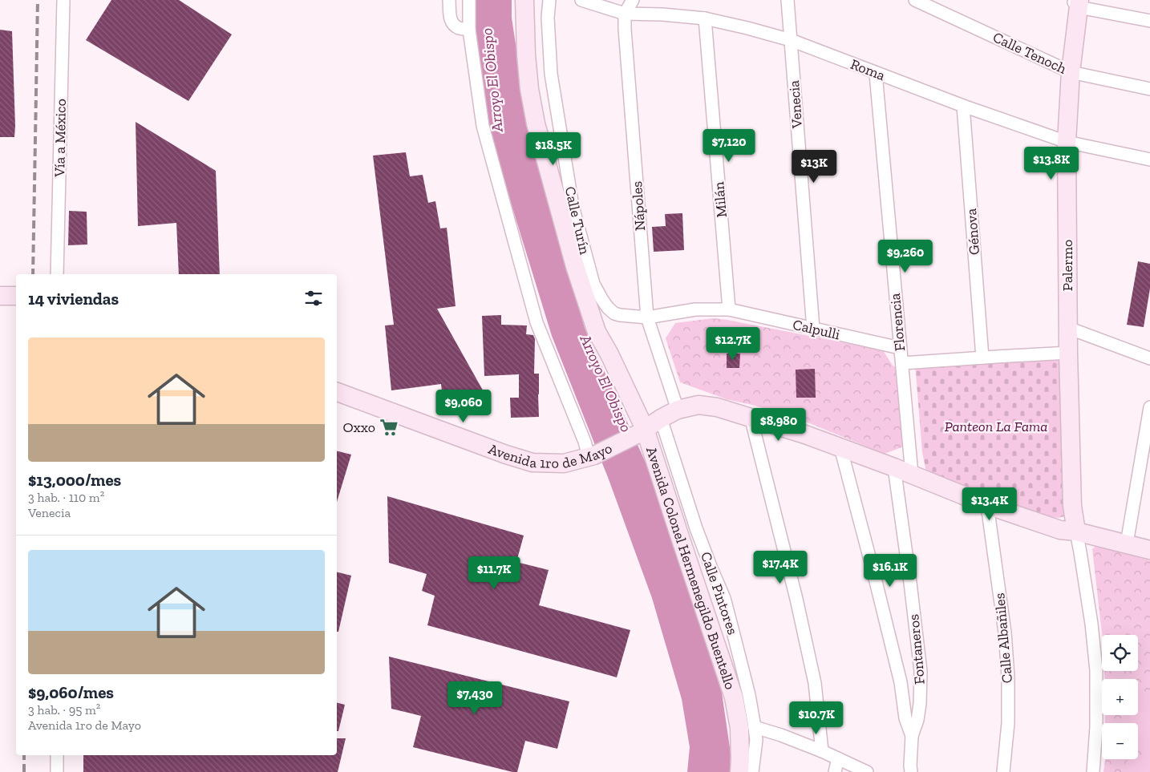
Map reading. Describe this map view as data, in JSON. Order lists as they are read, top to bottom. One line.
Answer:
{"streets":{"street":["Calle Tenoch","Roma","Venecia","Vía a México","Milán","Nápoles","Calle Turín","Génova","Palermo","Florencia","Calpulli","Avenida 1ro de Mayo","Avenida Colonel Hermenegildo Buentello","Calle Pintores","Calle Albañiles","Fontaneros"]},"crossings":[["Calle Tenoch","Palermo"],["Roma","Venecia"],["Roma","Milán"],["Roma","Nápoles"],["Roma","Génova"],["Roma","Palermo"],["Roma","Florencia"],["Venecia","Calpulli"],["Milán","Calpulli"],["Nápoles","Calpulli"],["Nápoles","Avenida 1ro de Mayo"],["Calle Turín","Calpulli"],["Palermo","Avenida 1ro de Mayo"],["Florencia","Calpulli"],["Florencia","Avenida 1ro de Mayo"],["Avenida 1ro de Mayo","Avenida Colonel Hermenegildo Buentello"],["Avenida 1ro de Mayo","Calle Pintores"],["Avenida 1ro de Mayo","Calle Albañiles"],["Avenida 1ro de Mayo","Fontaneros"]],"water":["Arroyo El Obispo"],"parks":["Panteon La Fama"],"places":{"supermarket":["Oxxo"]},"page":{"price":["$7,120","$18.5K","$13.8K","$13K","$9,260","$12.7K","$9,060","$8,980","$13.4K","$17.4K","$16.1K","$11.7K","$7,430","$10.7K"],"heading":"14 viviendas","list":[{"name":"$13,000/mes","note":"3 hab. · 110 m² · Venecia"},{"name":"$9,060/mes","note":"3 hab. · 95 m² · Avenida 1ro de Mayo"}],"map_buttons":["+","−"]}}
